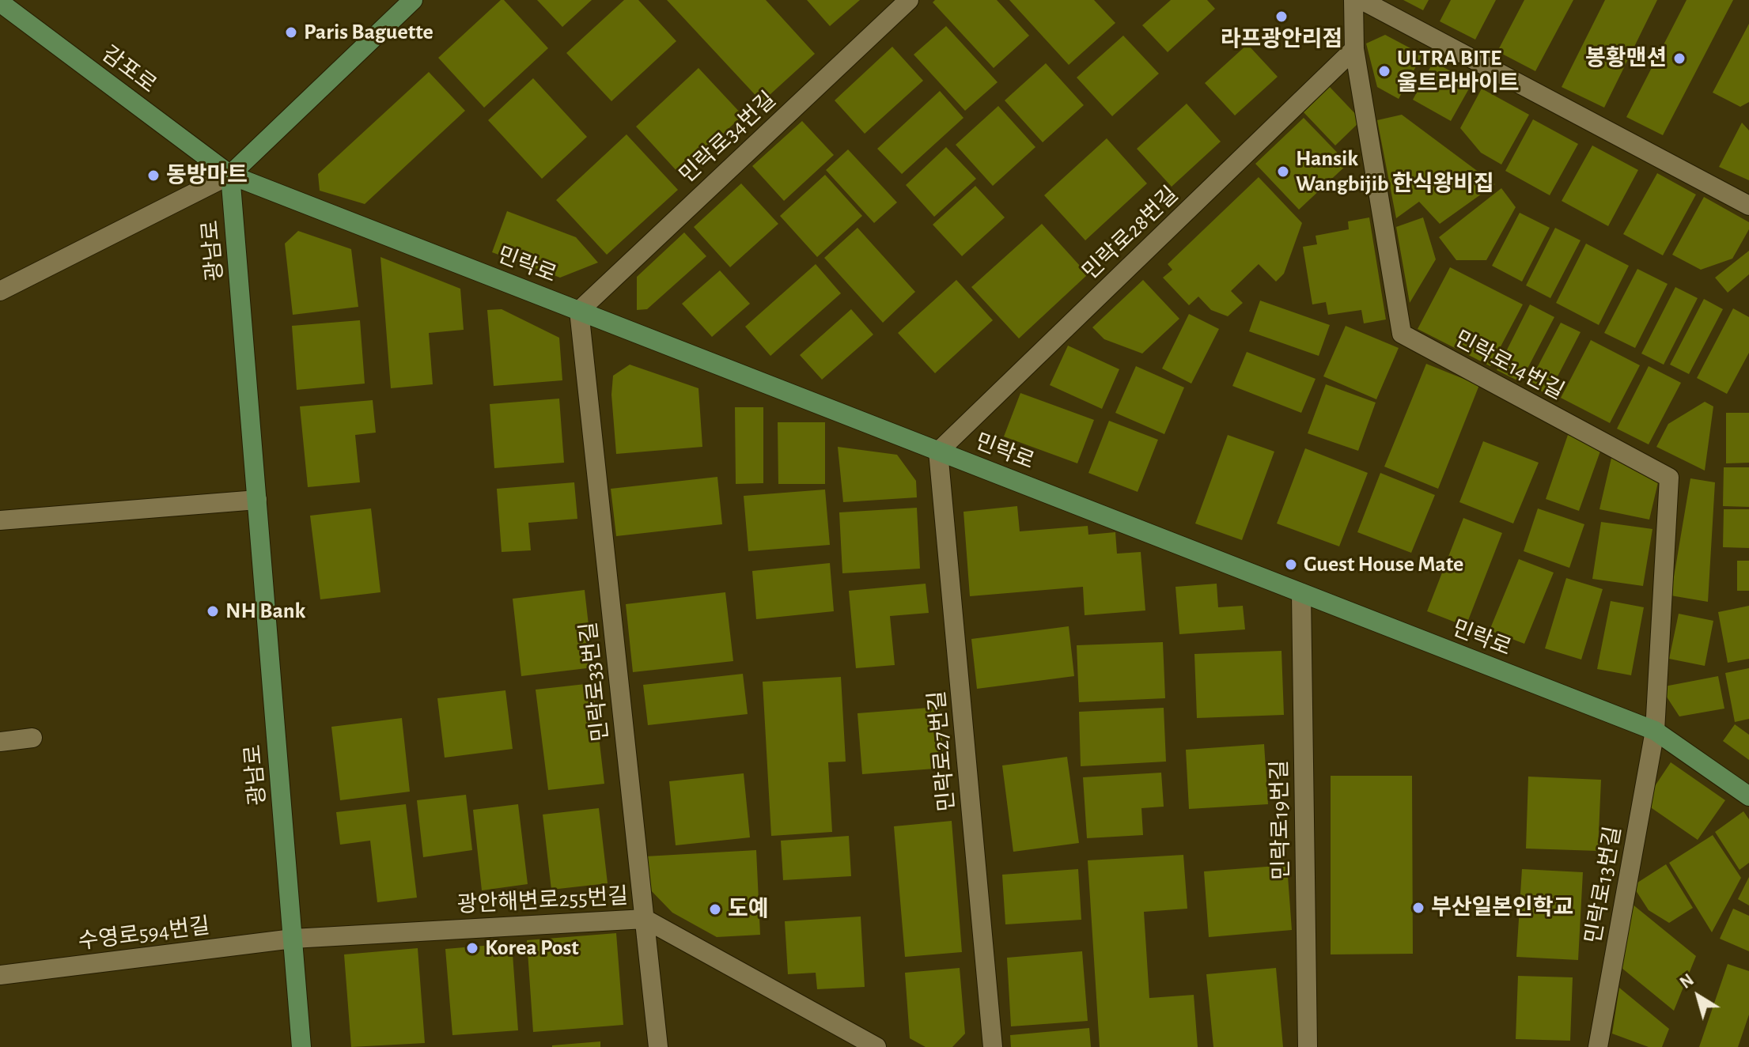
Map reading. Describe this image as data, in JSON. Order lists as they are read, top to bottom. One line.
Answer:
{"streets":{"street":["감포로","민락로34번길","민락로28번길","광남로","민락로","민락로14번길","민락로33번길","민락로27번길","민락로19번길","민락로13번길","광안해변로255번길","수영로594번길"]},"crossings":[["감포로","광남로"],["감포로","민락로"],["민락로34번길","민락로"],["민락로34번길","민락로33번길"],["민락로28번길","민락로"],["민락로28번길","민락로14번길"],["민락로28번길","민락로27번길"],["광남로","민락로"],["광남로","광안해변로255번길"],["광남로","수영로594번길"],["민락로","민락로14번길"],["민락로","민락로33번길"],["민락로","민락로27번길"],["민락로","민락로19번길"],["민락로","민락로13번길"],["민락로14번길","민락로13번길"],["민락로33번길","광안해변로255번길"],["광안해변로255번길","수영로594번길"]],"places":["라프광안리점","Paris Baguette","봉황맨션","ULTRA BITE 울트라바이트","Hansik Wangbijib 한식왕비집","동방마트","Guest House Mate","NH Bank","부산일본인학교","도예","Korea Post"],"north":"top left"}
